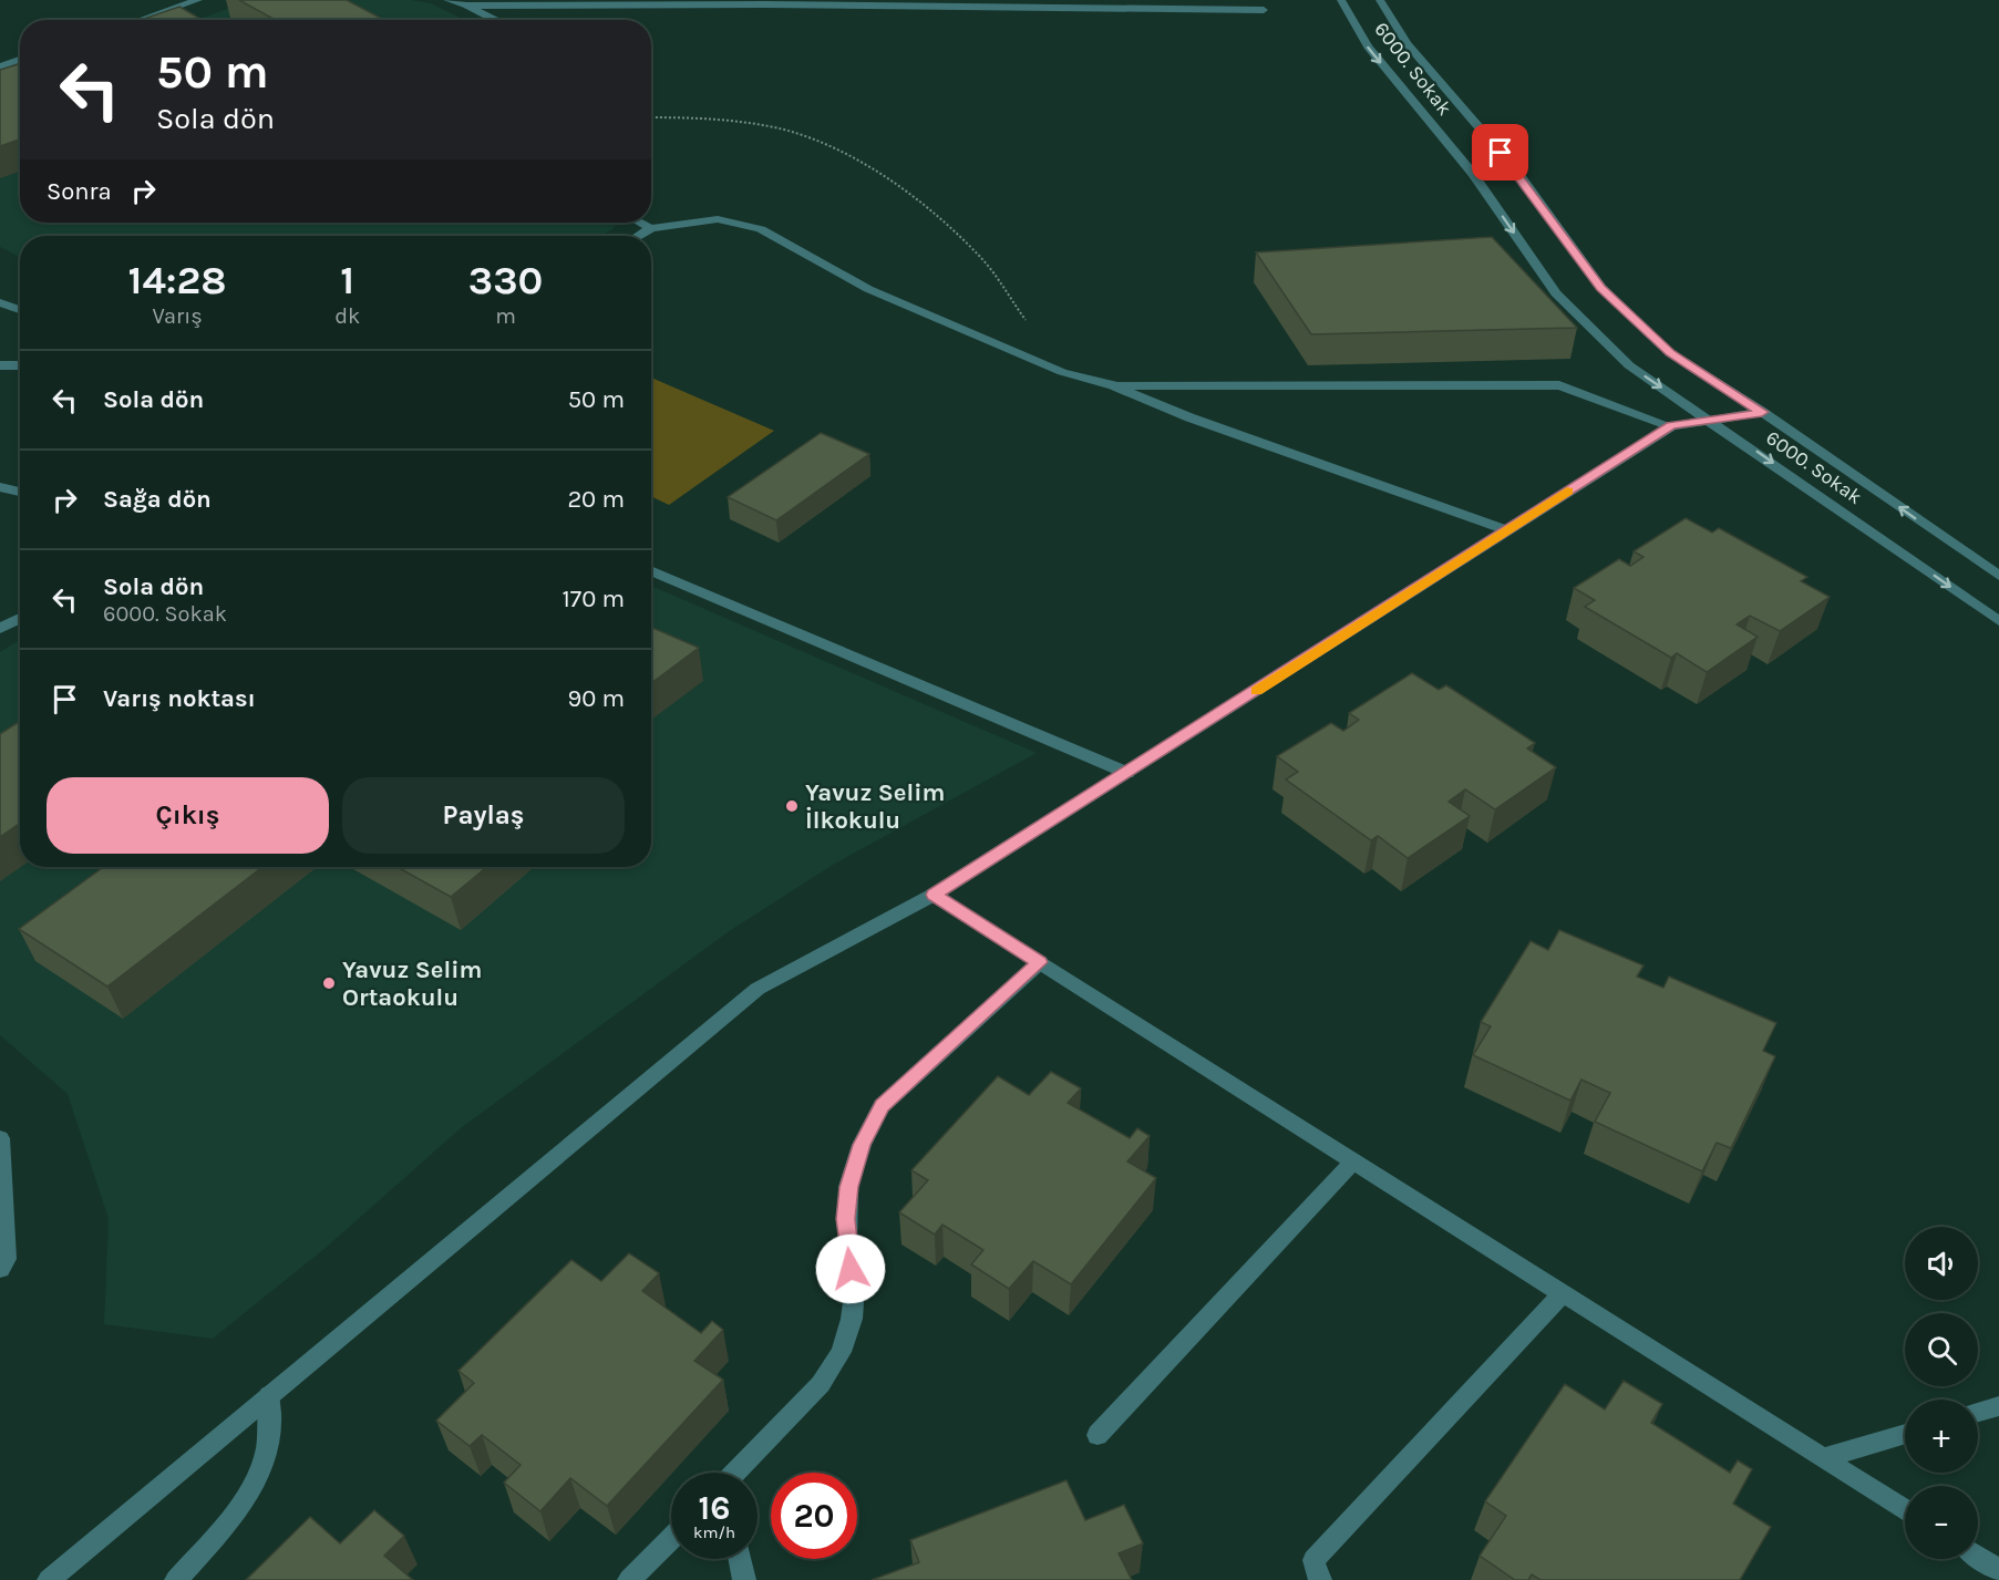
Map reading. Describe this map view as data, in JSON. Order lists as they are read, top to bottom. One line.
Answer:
{"streets":{"street":["6000. Sokak"]},"places":["Yavuz Selim İlkokulu","Yavuz Selim Ortaokulu"],"page":{"turn":["50 m","Sola dön"],"then":"Sonra","eta":["14:28","Varış","1","dk","330","m"],"list":[{"name":"Sola dön","value":"50 m"},{"name":"Sağa dön","value":"20 m"},{"name":"Sola dön","note":"6000. Sokak","value":"170 m"},{"name":"Varış noktası","value":"90 m"}],"buttons":["Çıkış","Paylaş"],"map_buttons":["+","−"],"speed":"16 km/h","limit":"20"}}
